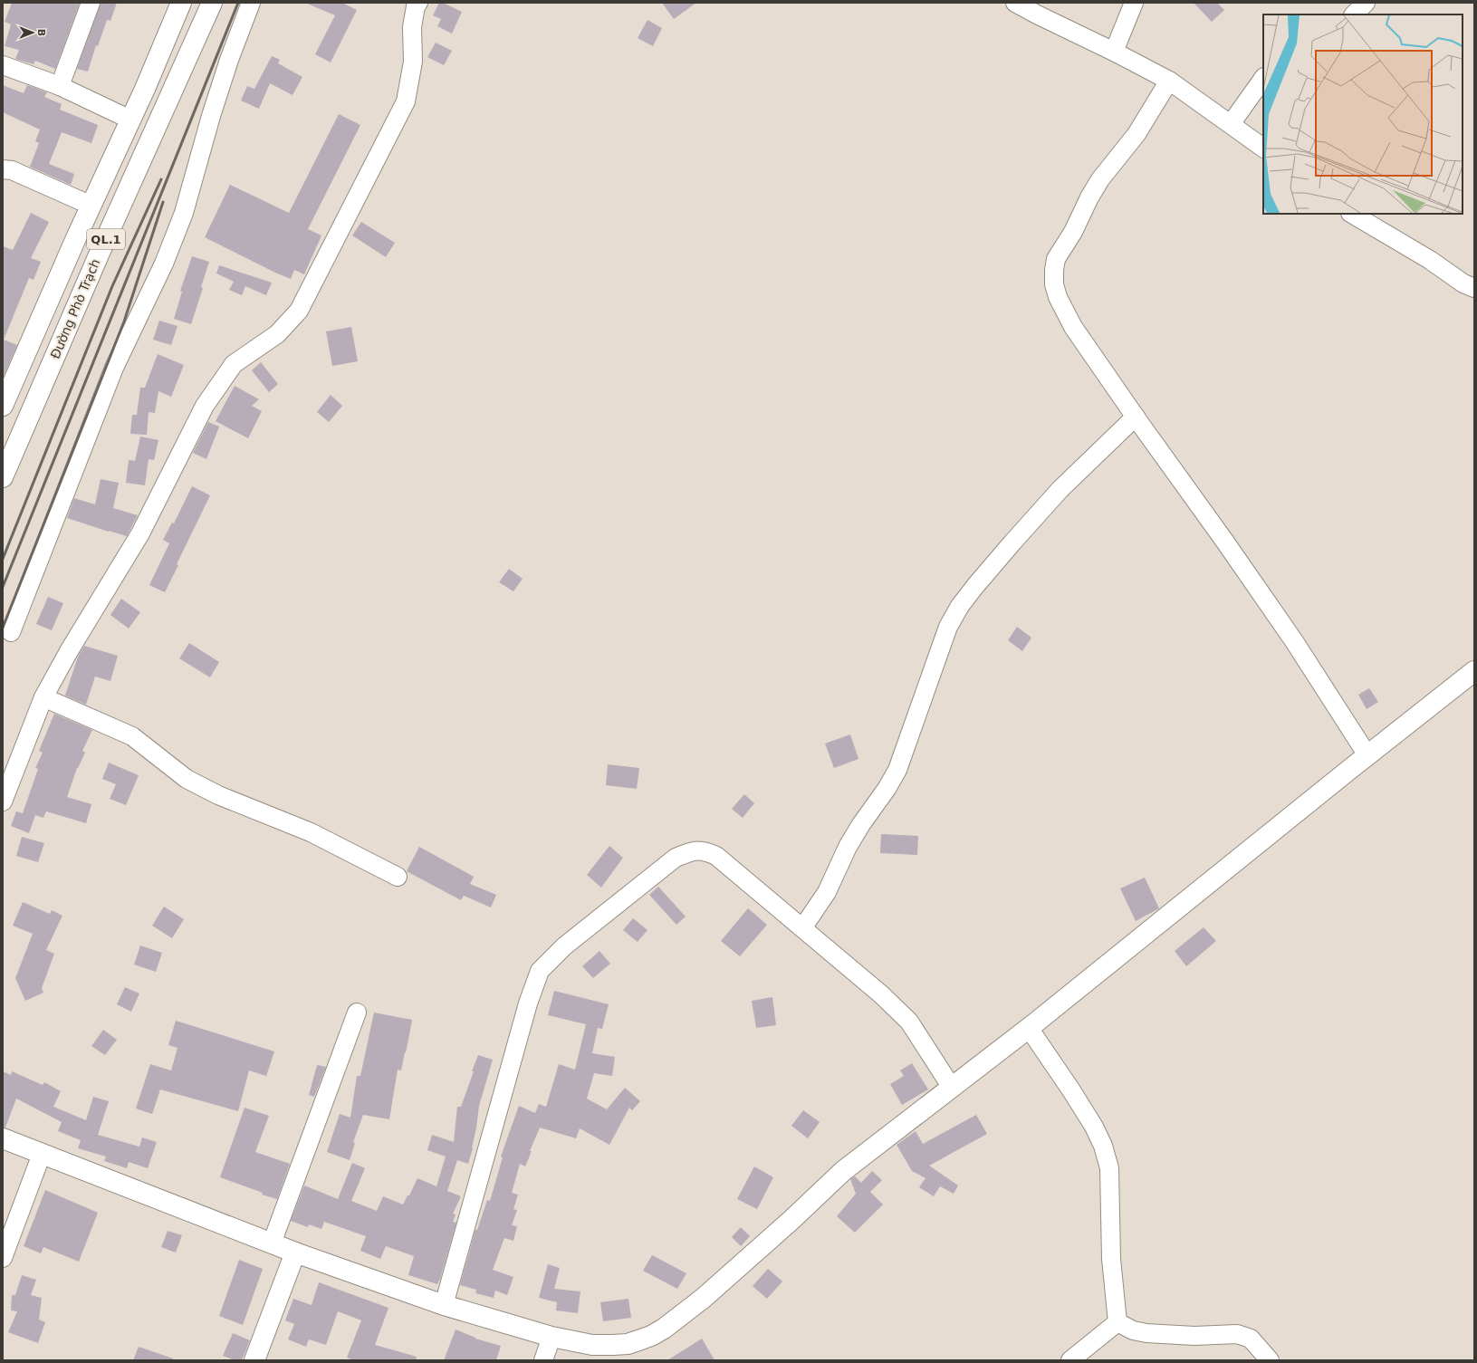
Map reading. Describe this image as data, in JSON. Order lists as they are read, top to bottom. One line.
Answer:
{"streets":{"main road":["QL.1","Đường Phò Trạch"]},"north":"right"}
